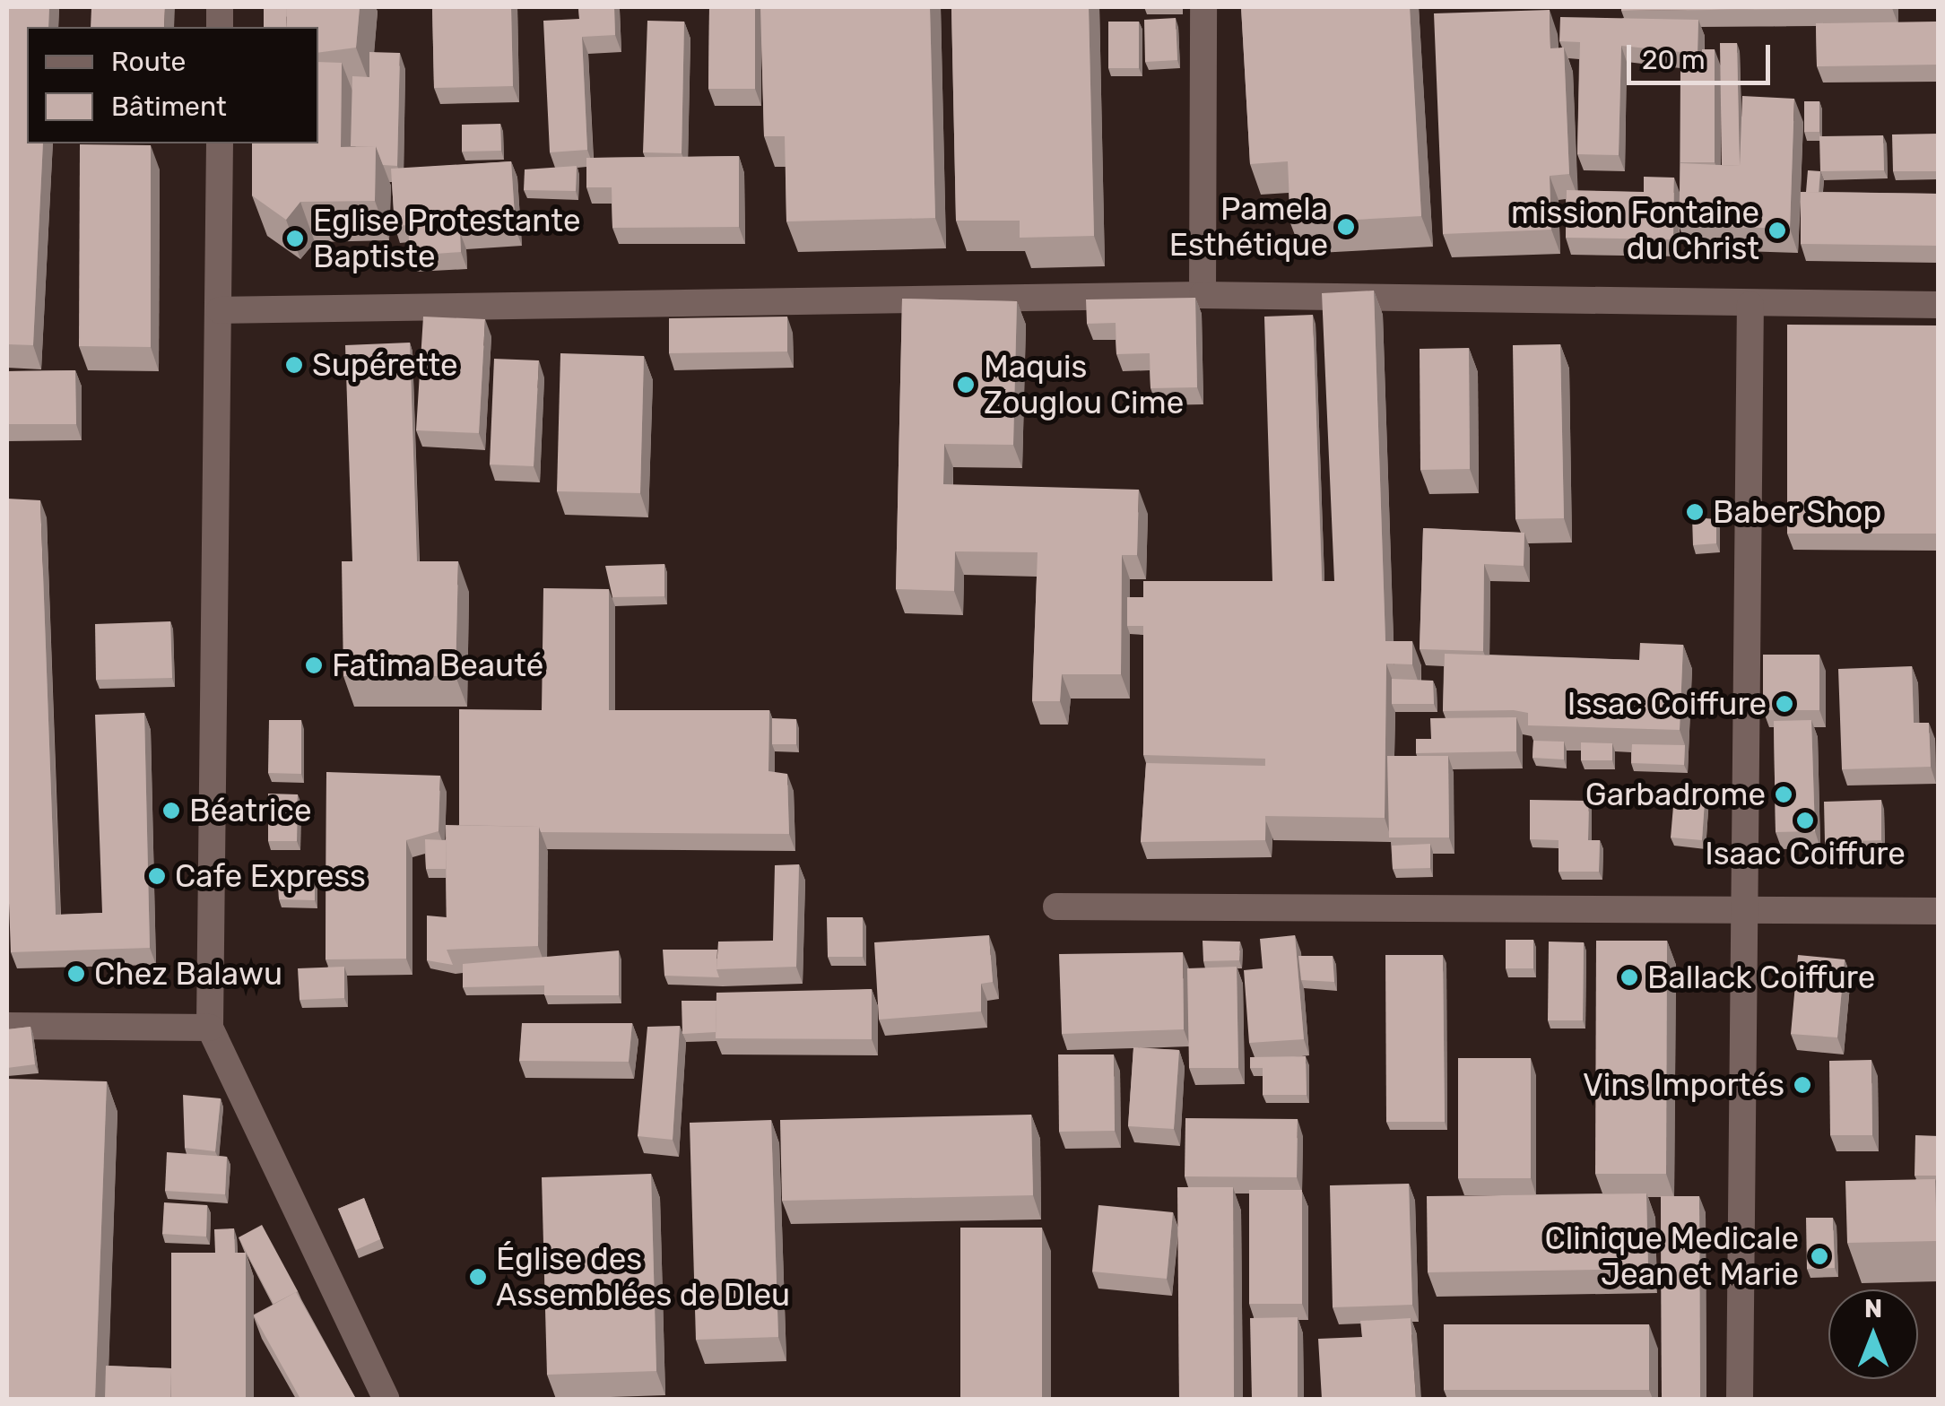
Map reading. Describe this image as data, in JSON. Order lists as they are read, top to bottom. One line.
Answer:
{"places":["Pamela Esthétique","mission Fontaine du Christ","Eglise Protestante Baptiste","Supérette","Maquis Zouglou Cime","Baber Shop","Fatima Beauté","Issac Coiffure","Garbadrome","Béatrice","Isaac Coiffure","Cafe Express","Chez Balawu","Ballack Coiffure","Vins Importés","Clinique Medicale Jean et Marie","Église des Assemblées de DIeu"],"legend":["Route","Bâtiment"],"scale_bar":"20 m","north":"top"}
